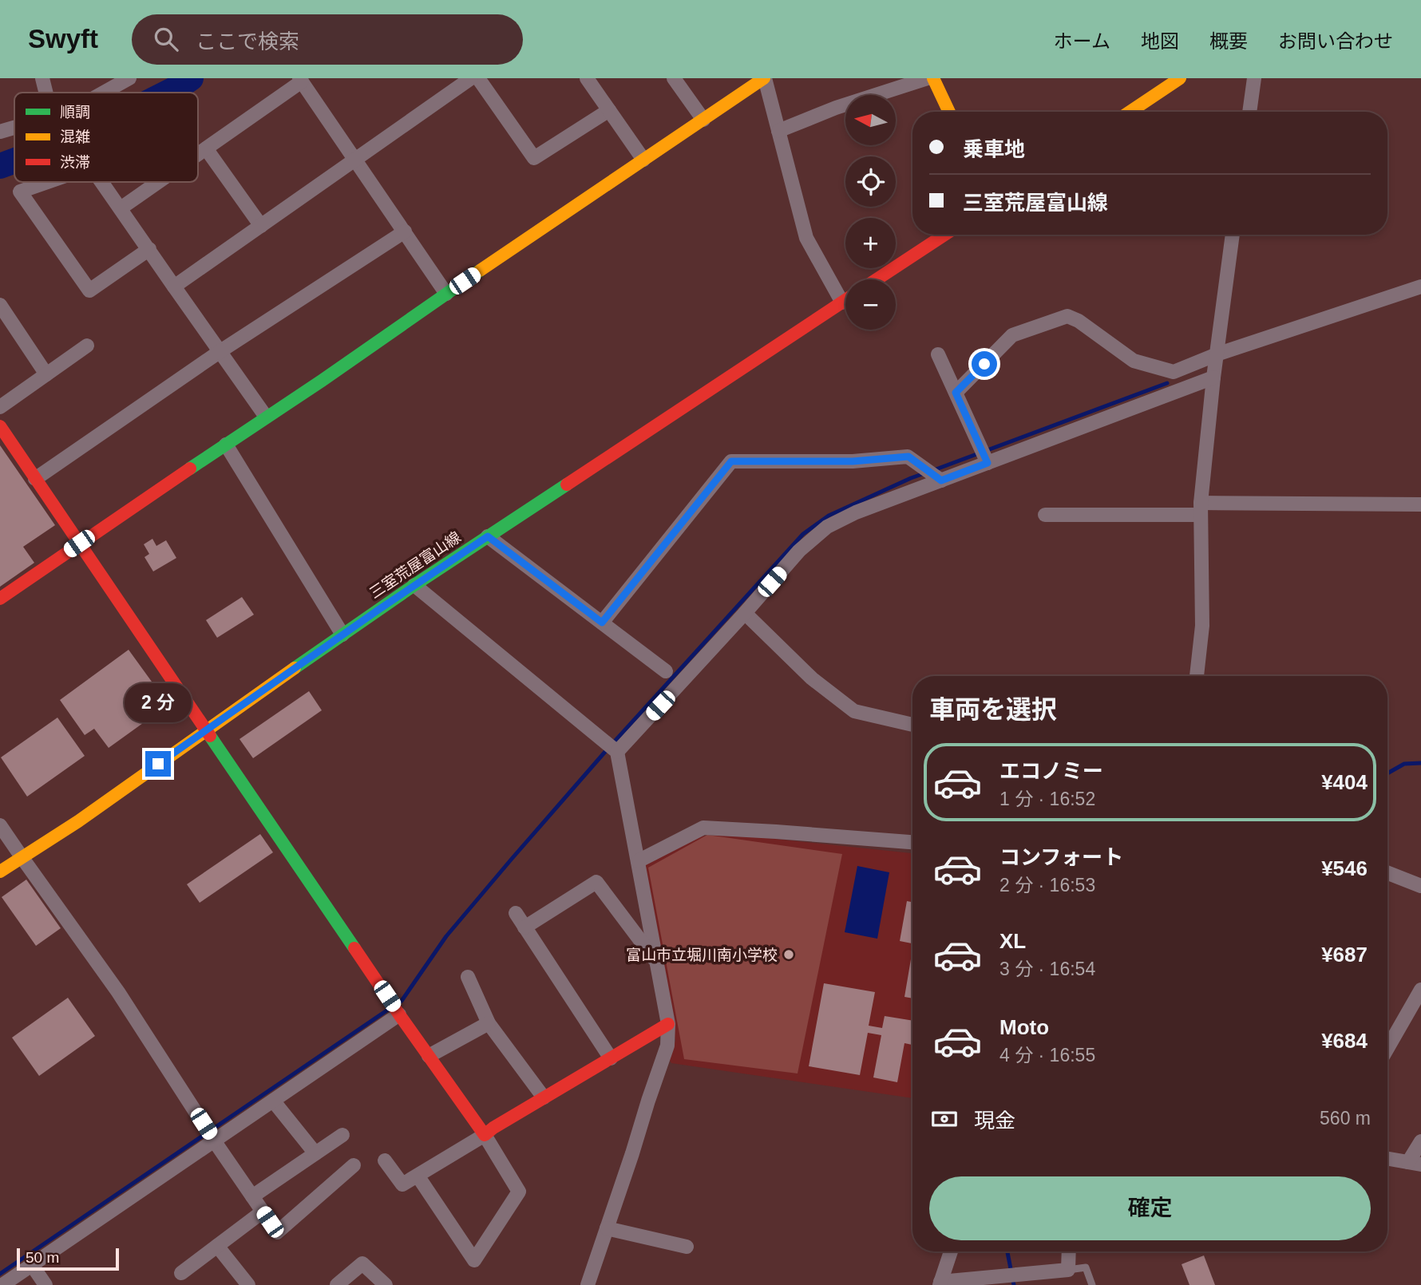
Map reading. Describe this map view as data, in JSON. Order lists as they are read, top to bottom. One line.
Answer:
{"streets":{"street":["三室荒屋富山線"]},"places":["富山市立堀川南小学校"],"legend":["順調","混雑","渋滞"],"scale_bar":"50 m","north":"left","page":{"header":"Swyft","search":"ここで検索","nav":["ホーム","地図","概要","お問い合わせ"],"map_buttons":["+","−"],"banner":["乗車地","三室荒屋富山線"],"heading":"車両を選択","bubble":"2 分","list":[{"name":"エコノミー","note":"1 分 · 16:52","value":"¥404"},{"name":"コンフォート","note":"2 分 · 16:53","value":"¥546"},{"name":"XL","note":"3 分 · 16:54","value":"¥687"},{"name":"Moto","note":"4 分 · 16:55","value":"¥684"}],"pay":["現金","560 m"],"buttons":"確定","scale":"50 m"}}
